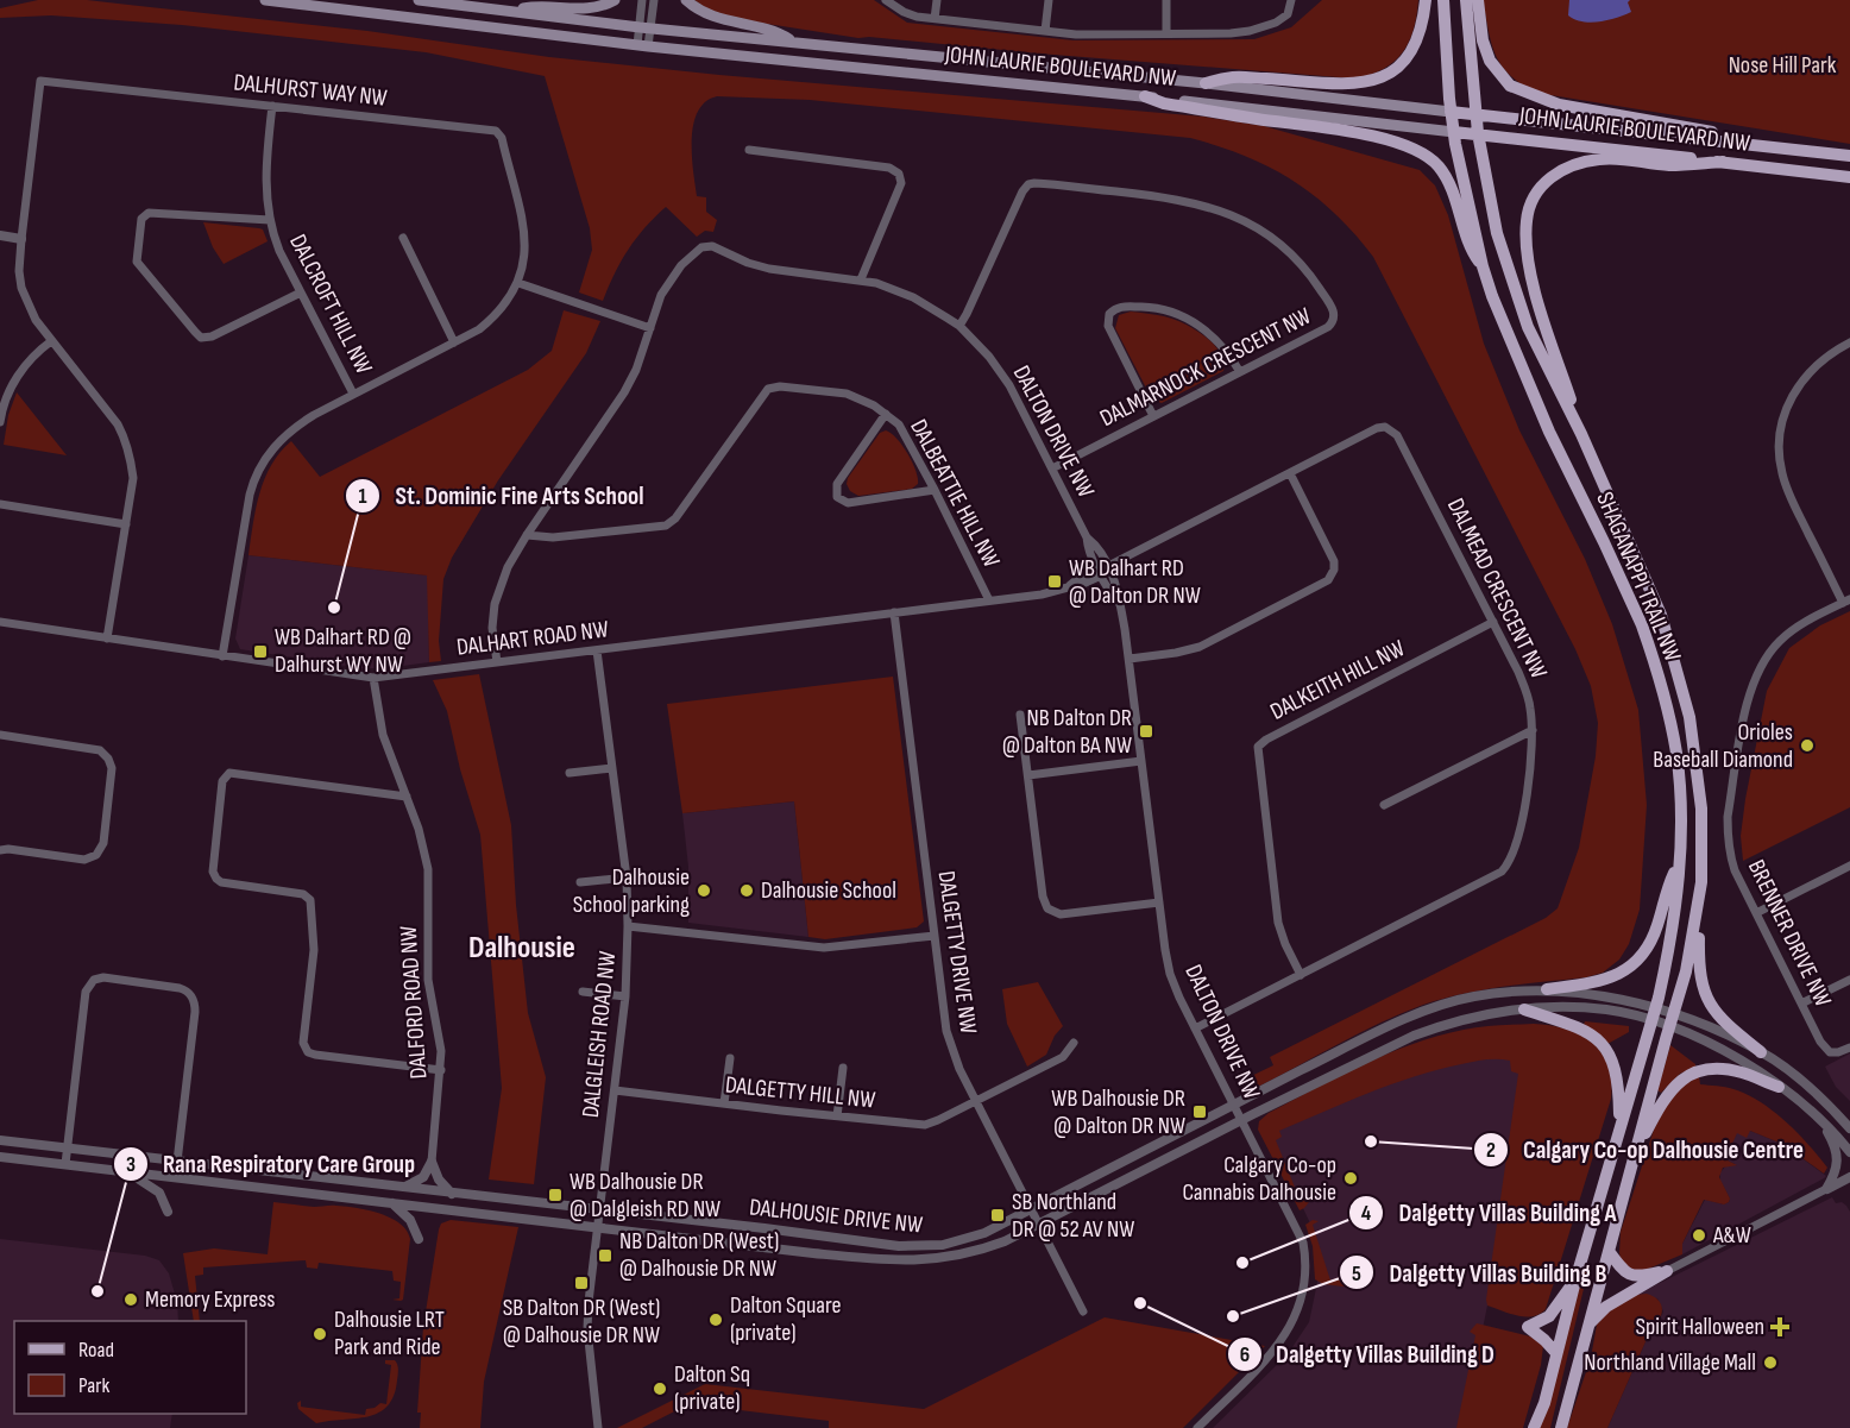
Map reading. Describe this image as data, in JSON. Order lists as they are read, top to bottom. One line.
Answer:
{"streets":{"main road":["JOHN LAURIE BOULEVARD NW","SHAGANAPPI TRAIL NW"],"street":["DALHURST WAY NW","DALCROFT HILL NW","DALMARNOCK CRESCENT NW","DALTON DRIVE NW","DALBEATTIE HILL NW","DALMEAD CRESCENT NW","DALHART ROAD NW","DALKEITH HILL NW","BRENNER DRIVE NW","DALGETTY DRIVE NW","DALFORD ROAD NW","DALGLEISH ROAD NW","DALGETTY HILL NW","DALHOUSIE DRIVE NW"]},"crossings":[["JOHN LAURIE BOULEVARD NW","SHAGANAPPI TRAIL NW"],["DALHURST WAY NW","DALCROFT HILL NW"],["DALHURST WAY NW","DALHART ROAD NW"],["DALMARNOCK CRESCENT NW","DALTON DRIVE NW"],["DALTON DRIVE NW","DALMEAD CRESCENT NW"],["DALTON DRIVE NW","DALHART ROAD NW"],["DALTON DRIVE NW","DALHOUSIE DRIVE NW"],["DALBEATTIE HILL NW","DALHART ROAD NW"],["SHAGANAPPI TRAIL NW","DALHOUSIE DRIVE NW"],["DALMEAD CRESCENT NW","DALHART ROAD NW"],["DALMEAD CRESCENT NW","DALKEITH HILL NW"],["DALHART ROAD NW","DALGETTY DRIVE NW"],["DALHART ROAD NW","DALFORD ROAD NW"],["DALHART ROAD NW","DALGLEISH ROAD NW"],["DALGETTY DRIVE NW","DALGETTY HILL NW"],["DALGETTY DRIVE NW","DALHOUSIE DRIVE NW"],["DALGLEISH ROAD NW","DALGETTY HILL NW"],["DALGLEISH ROAD NW","DALHOUSIE DRIVE NW"]],"districts":["Dalhousie"],"parks":["Nose Hill Park"],"places":{"transit":["WB Dalhart RD @ Dalton DR NW","WB Dalhart RD @ Dalhurst WY NW","NB Dalton DR @ Dalton BA NW","WB Dalhousie DR @ Dalton DR NW","WB Dalhousie DR @ Dalgleish RD NW","SB Northland DR @ 52 AV NW","NB Dalton DR (West) @ Dalhousie DR NW","SB Dalton DR (West) @ Dalhousie DR NW"],"other":["St. Dominic Fine Arts School","Orioles Baseball Diamond","Dalhousie School parking","Dalhousie School","Calgary Co-op Dalhousie Centre","Calgary Co-op Cannabis Dalhousie","A&W","Dalgetty Villas Building A","Rana Respiratory Care Group","Memory Express","Dalgetty Villas Building D","Dalgetty Villas Building B","Dalton Square (private)","Dalhousie LRT Park and Ride","Northland Village Mall","Dalton Sq (private)"],"health":["Spirit Halloween"]},"legend":["Road","Park"]}
